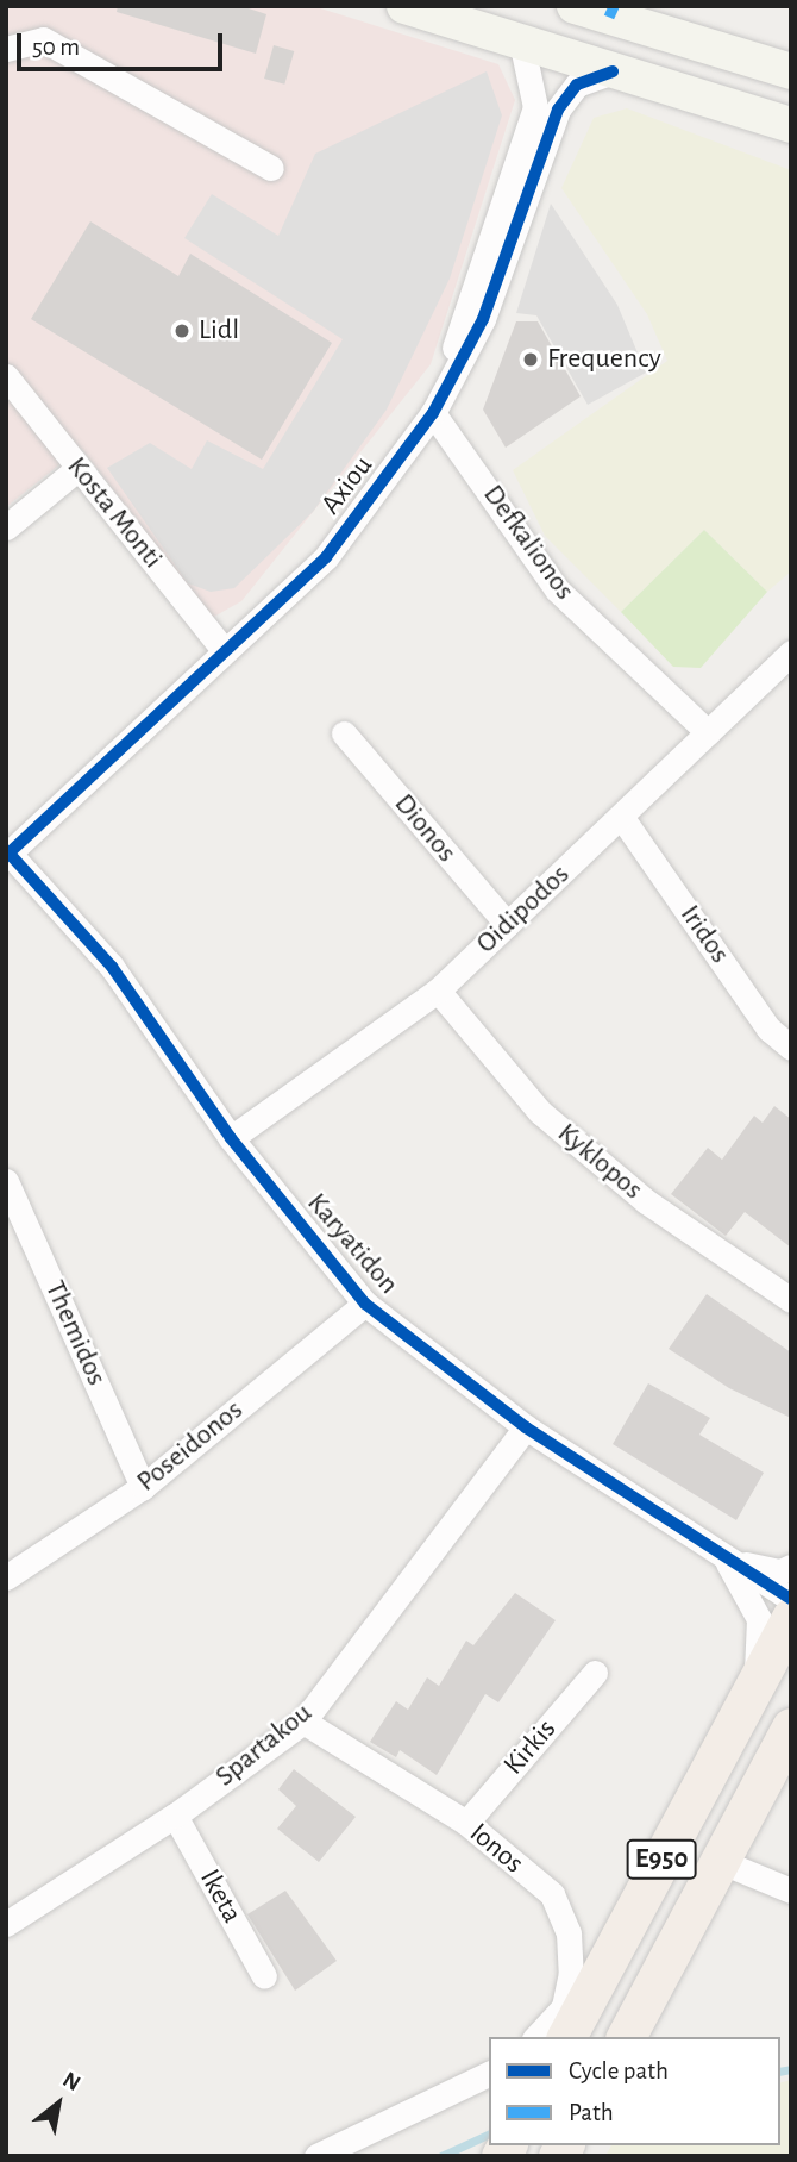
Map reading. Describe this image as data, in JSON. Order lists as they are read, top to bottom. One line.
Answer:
{"streets":{"main road":["E950"],"street":["Axiou","Kosta Monti","Defkalionos","Dionos","Oidipodos","Iridos","Kyklopos","Karyatidon","Themidos","Poseidonos","Spartakou","Kirkis","Ionos","Iketa"]},"crossings":[["Axiou","Kosta Monti"],["Axiou","Defkalionos"],["Axiou","Karyatidon"],["Defkalionos","Oidipodos"],["Dionos","Oidipodos"],["Oidipodos","Iridos"],["Oidipodos","Kyklopos"],["Oidipodos","Karyatidon"],["Karyatidon","Poseidonos"],["Karyatidon","Spartakou"],["Karyatidon","E950"],["Themidos","Poseidonos"],["Spartakou","Ionos"],["Spartakou","Iketa"],["Kirkis","Ionos"]],"places":["Lidl","Frequency"],"legend":["Cycle path","Path"],"scale_bar":"50 m","north":"top right"}
